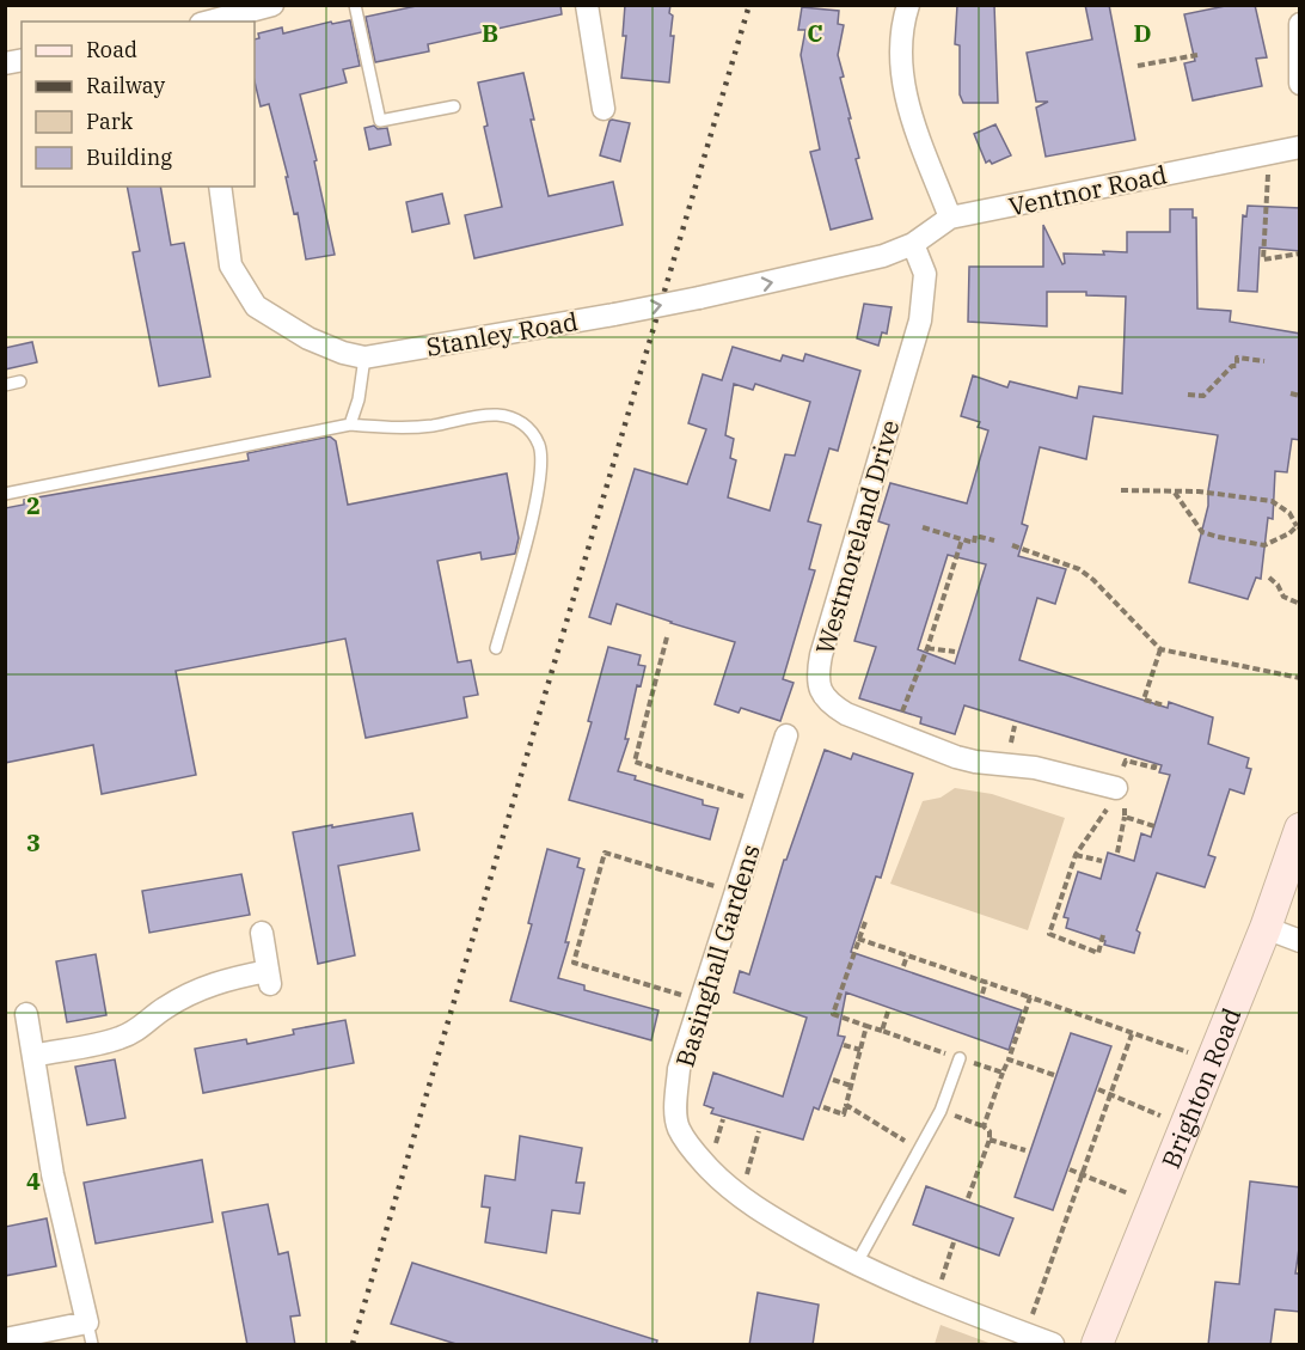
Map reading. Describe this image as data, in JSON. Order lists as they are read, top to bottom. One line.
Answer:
{"streets":{"main road":["Brighton Road"],"street":["Ventnor Road","Stanley Road","Westmoreland Drive","Basinghall Gardens"]},"crossings":[["Ventnor Road","Stanley Road"],["Ventnor Road","Westmoreland Drive"]],"one_way":["Stanley Road"],"legend":["Road","Railway","Park","Building"],"grid":{"columns":["B","C","D"],"rows":["2","3","4"]}}
